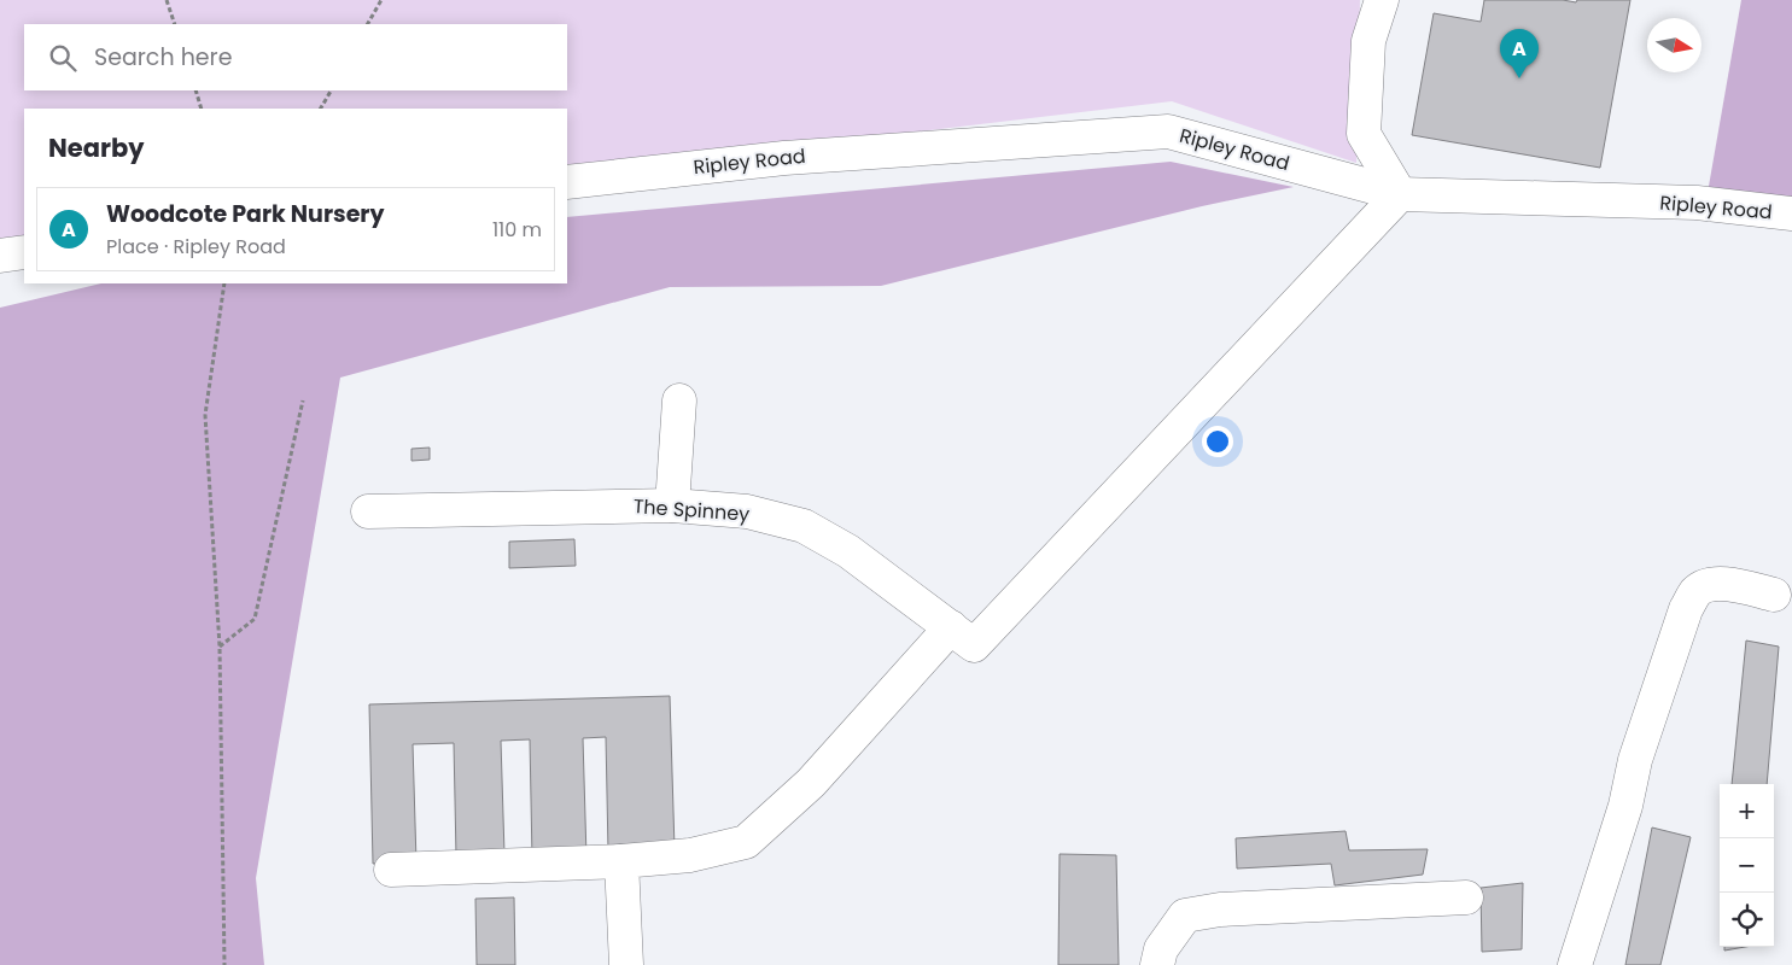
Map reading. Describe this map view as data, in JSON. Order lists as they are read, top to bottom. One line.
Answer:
{"streets":{"street":["Ripley Road","The Spinney"]},"north":"right","page":{"search":"Search here","pins":"A","heading":"Nearby","list":[{"mark":"A","name":"Woodcote Park Nursery","note":"Place · Ripley Road","value":"110 m"}],"map_buttons":["+","−"]}}
